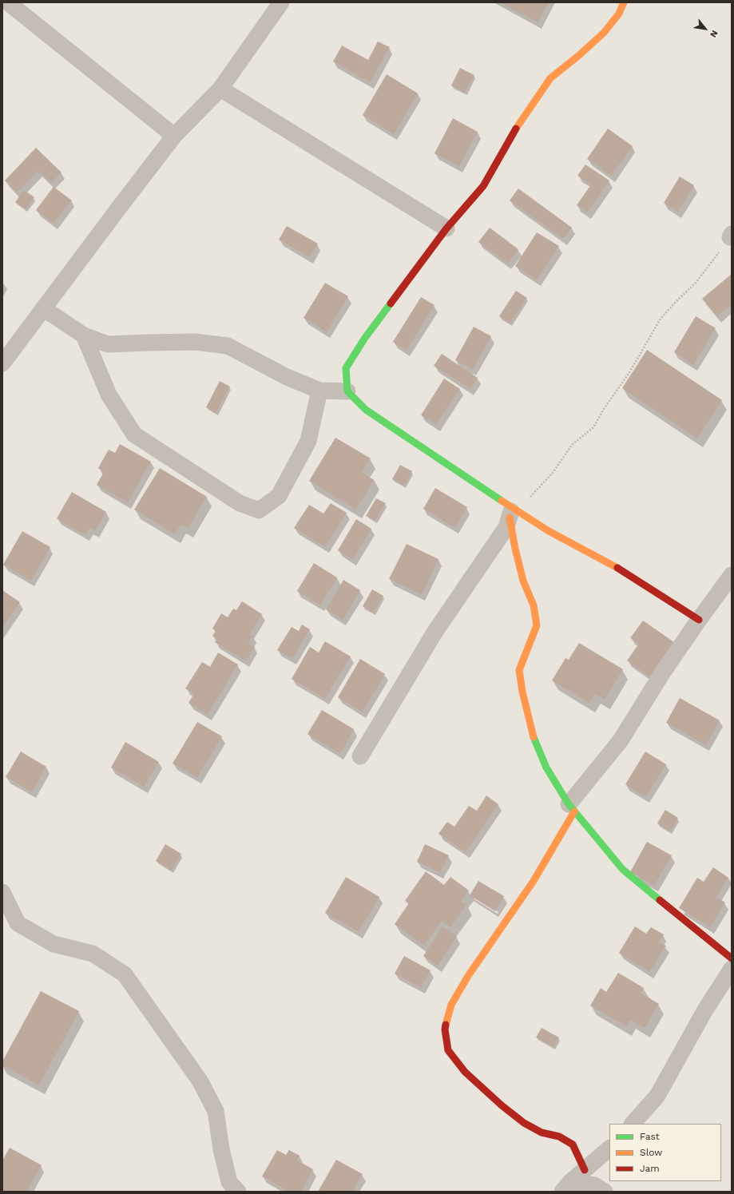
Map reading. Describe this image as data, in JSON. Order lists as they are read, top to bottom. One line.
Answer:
{"legend":["Fast","Slow","Jam"],"north":"bottom right"}
